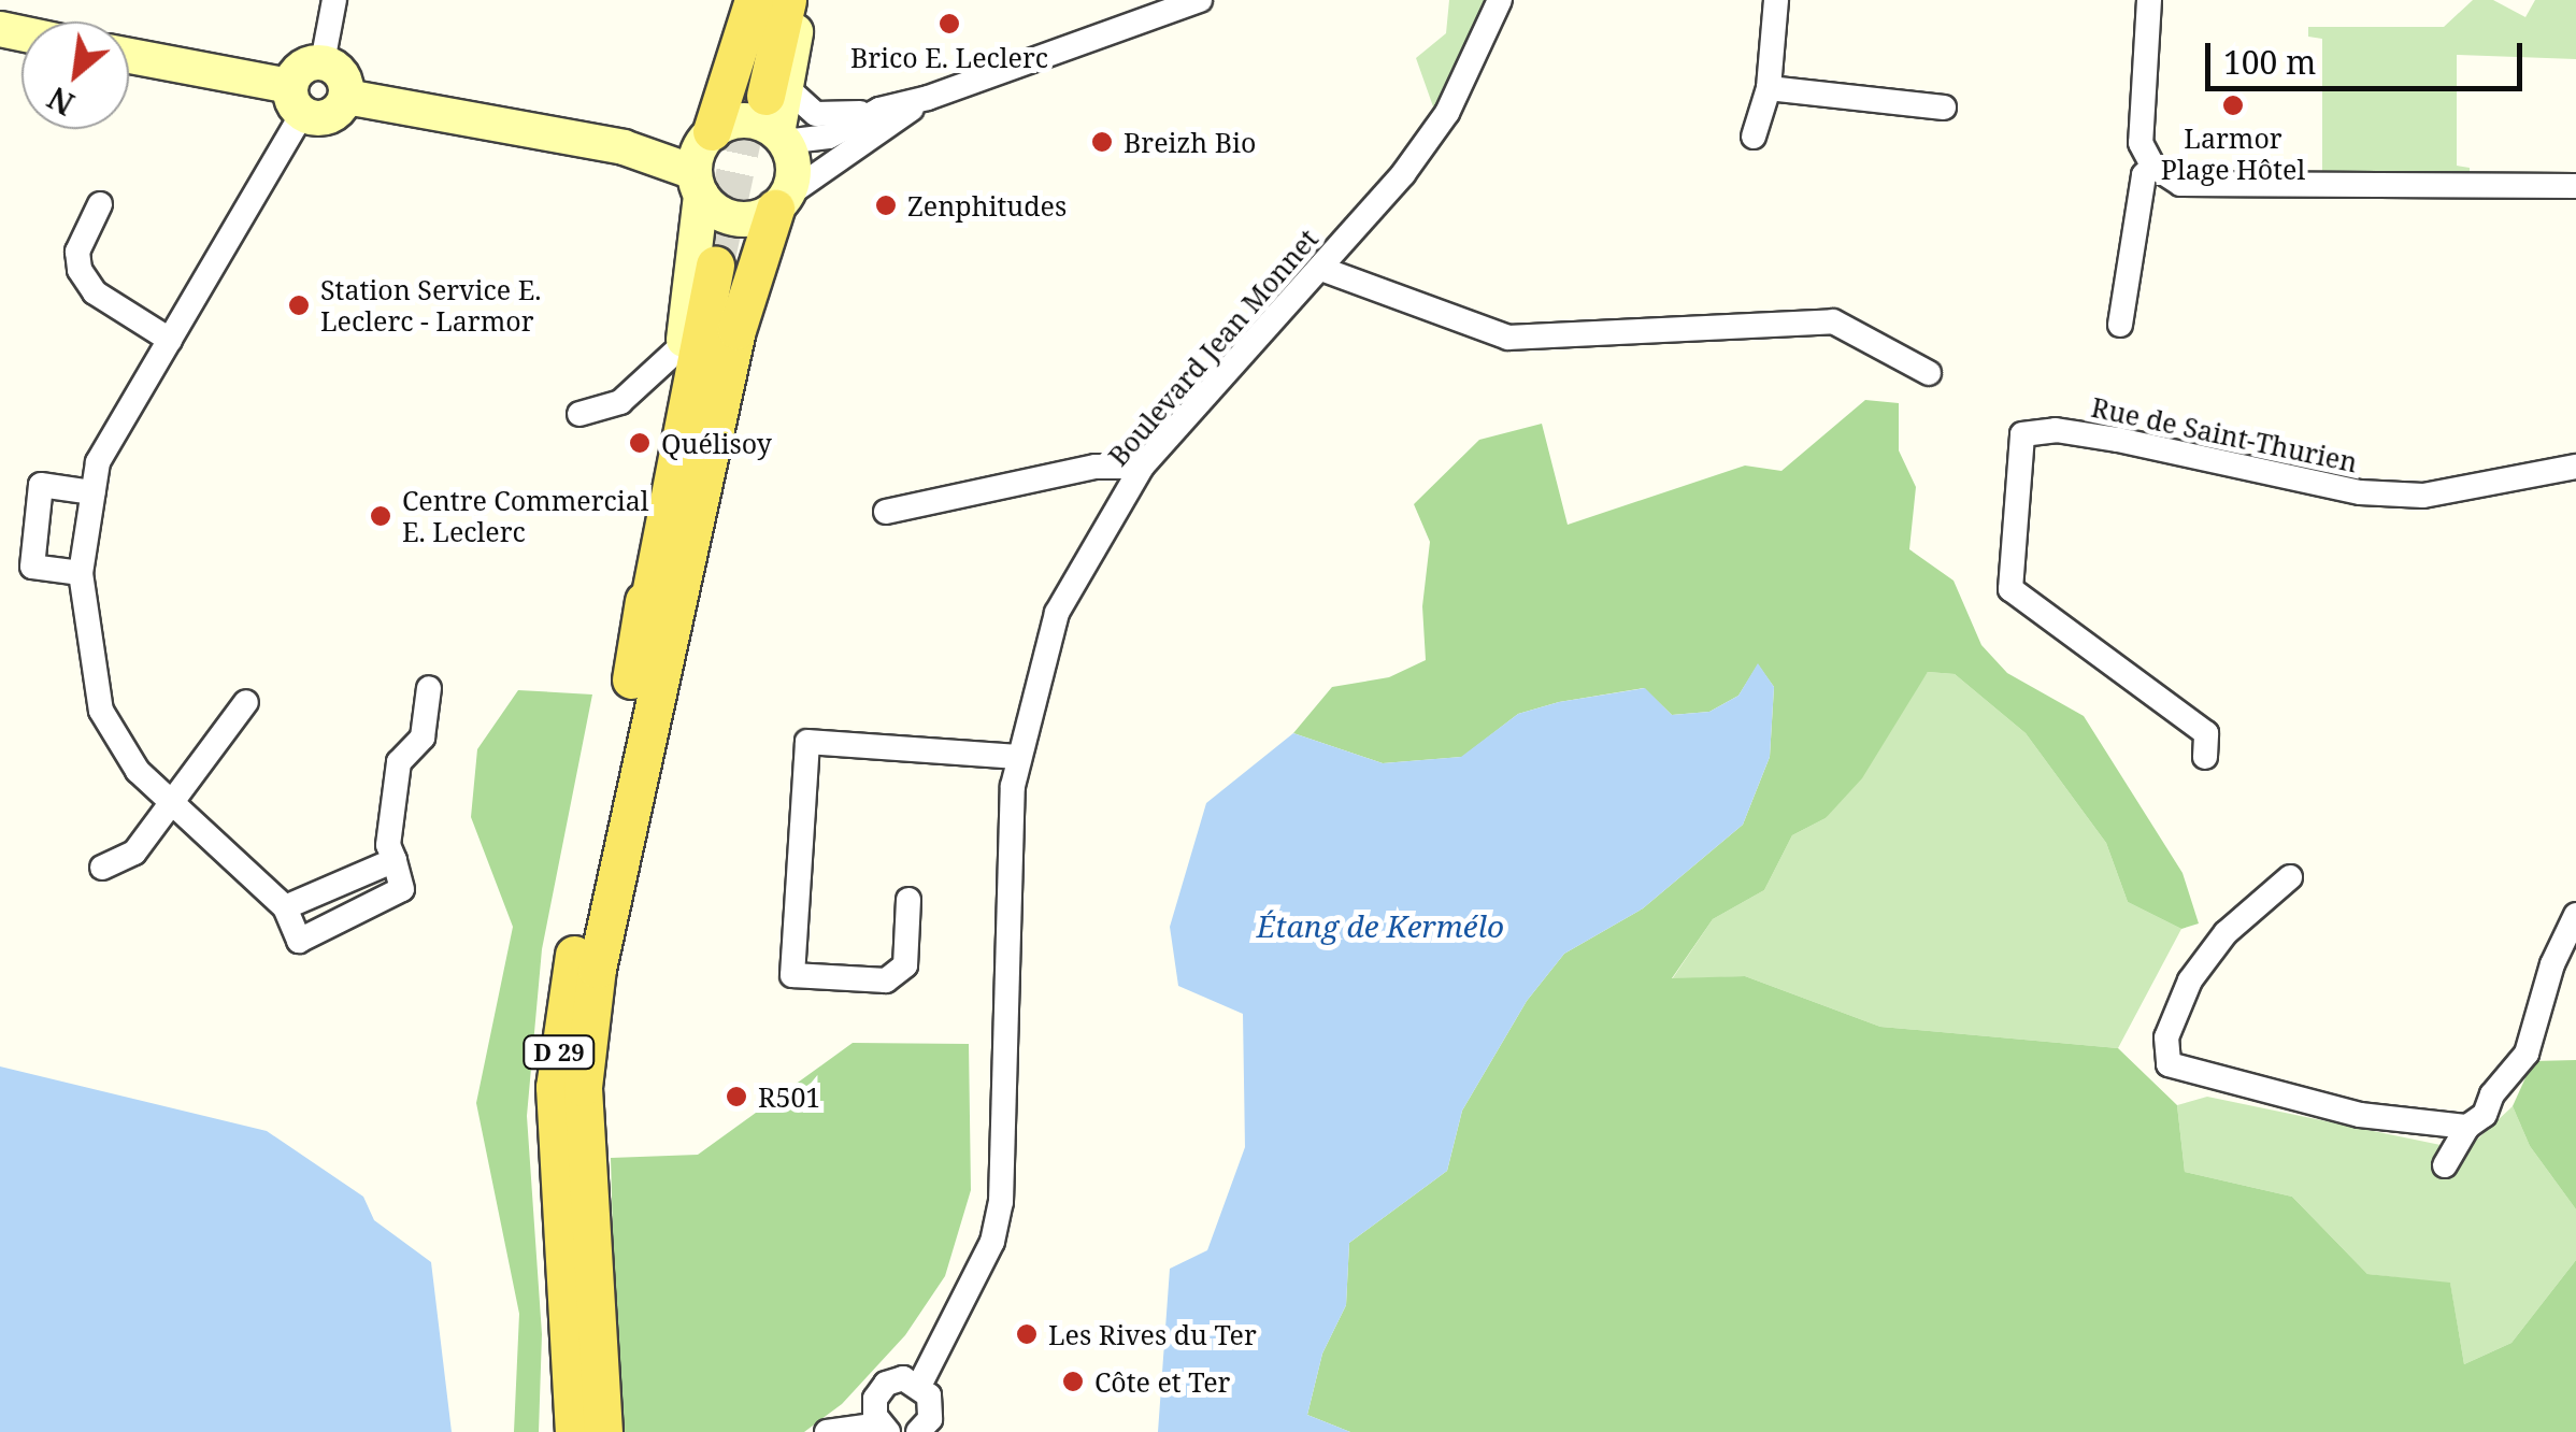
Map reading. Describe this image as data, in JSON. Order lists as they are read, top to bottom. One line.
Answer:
{"streets":{"main road":["D 29"],"street":["Boulevard Jean Monnet","Rue de Saint-Thurien"]},"water":["Étang de Kermélo"],"places":["Brico E. Leclerc","Larmor Plage Hôtel","Breizh Bio","Zenphitudes","Station Service E. Leclerc - Larmor","Quélisoy","Centre Commercial E. Leclerc","R501","Les Rives du Ter","Côte et Ter"],"scale_bar":"100 m","north":"bottom left"}
